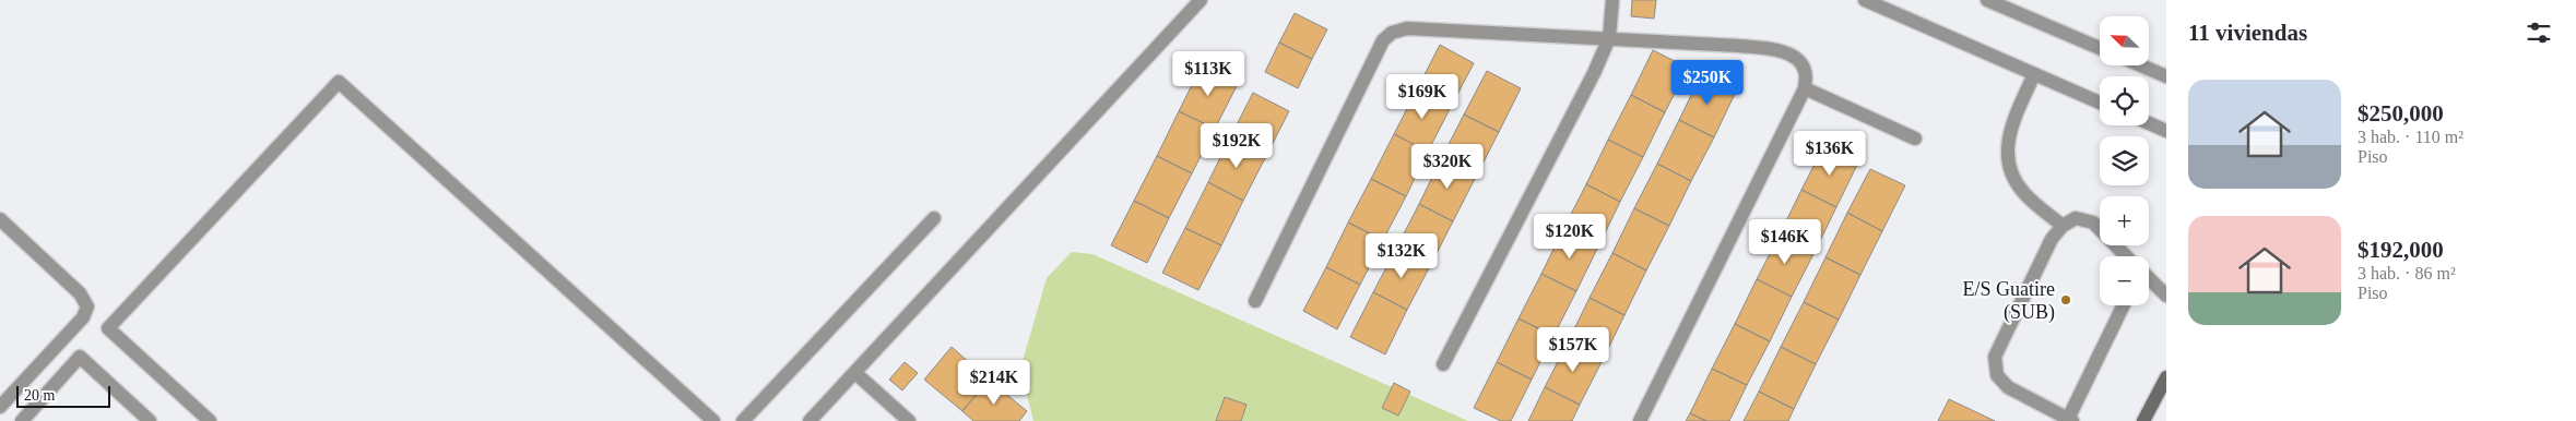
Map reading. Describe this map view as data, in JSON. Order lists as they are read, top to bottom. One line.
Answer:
{"places":["E/S Guatire (SUB)"],"scale_bar":"20 m","north":"top left","page":{"heading":"11 viviendas","map_buttons":["+","−"],"price":["$113K","$250K","$169K","$192K","$136K","$320K","$120K","$146K","$132K","$157K","$214K"],"list":[{"name":"$250,000","note":"3 hab. · 110 m² · Piso"},{"name":"$192,000","note":"3 hab. · 86 m² · Piso"}],"scale":"20 m"}}
